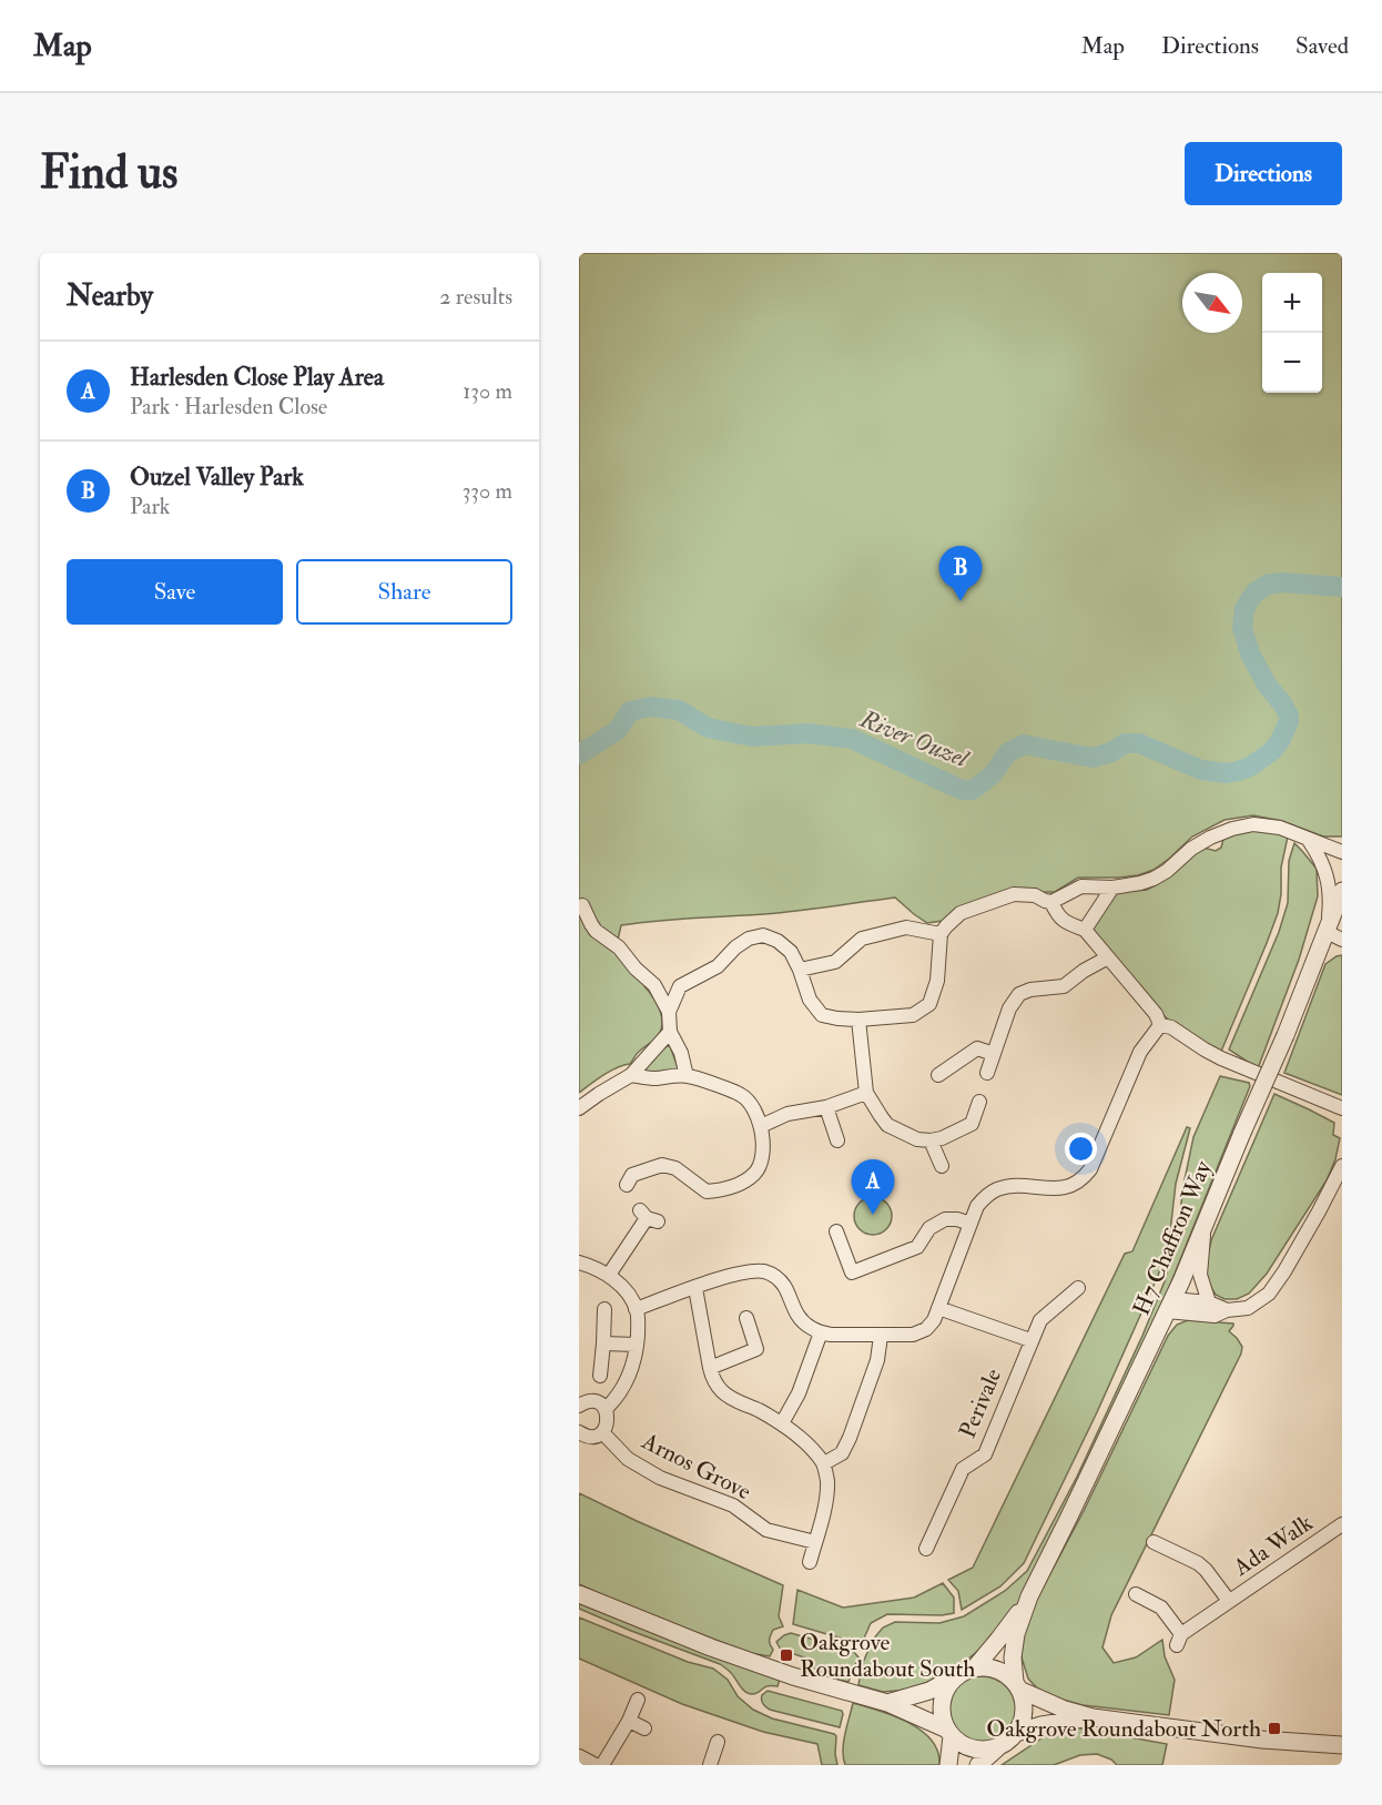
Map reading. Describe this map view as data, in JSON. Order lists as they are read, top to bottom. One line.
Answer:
{"streets":{"street":["H7 Chaffron Way","Perivale","Arnos Grove","Ada Walk"]},"water":["River Ouzel"],"places":{"transit":["Oakgrove Roundabout South","Oakgrove Roundabout North"]},"north":"bottom right","page":{"header":"Map","nav":["Map","Directions","Saved"],"buttons":["Directions",["Save","Share"]],"title":"Find us","heading":["Nearby","2 results"],"map_buttons":["+","−"],"list":[{"mark":"A","name":"Harlesden Close Play Area","note":"Park · Harlesden Close","value":"130 m"},{"mark":"B","name":"Ouzel Valley Park","note":"Park","value":"330 m"}],"pins":["B","A"]}}
